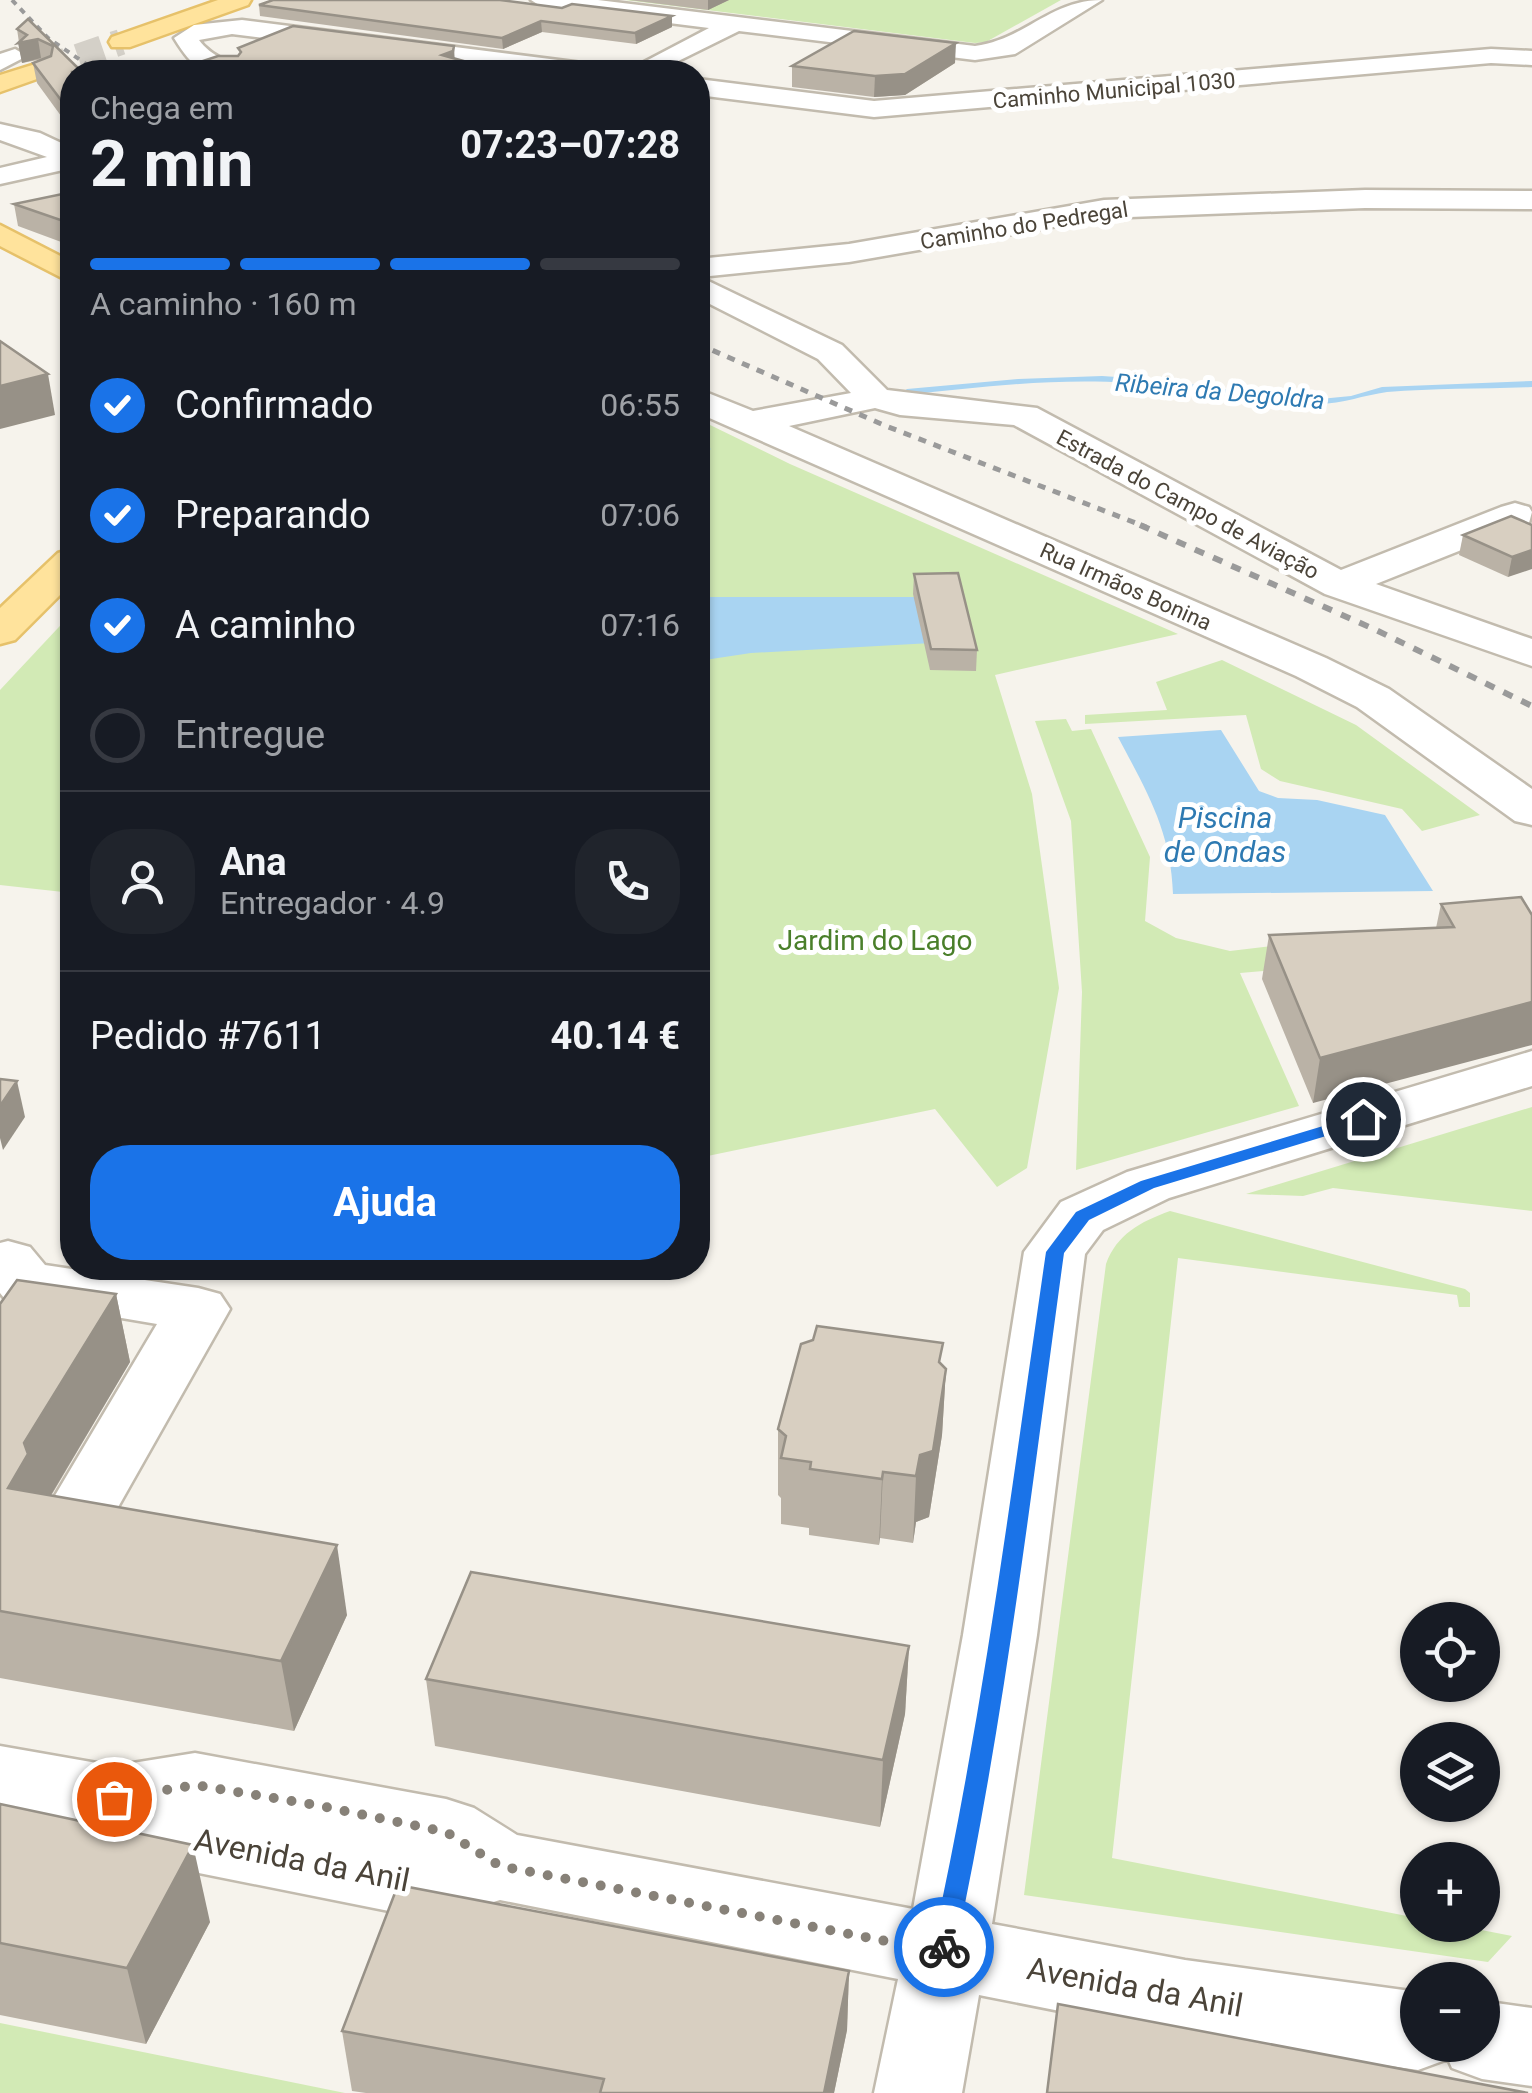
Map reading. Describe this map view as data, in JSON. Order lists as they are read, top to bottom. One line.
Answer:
{"streets":{"street":["Caminho Municipal 1030","Caminho do Pedregal","Estrada do Campo de Aviação","Rua Irmãos Bonina","Avenida da Anil"]},"crossings":[["Estrada do Campo de Aviação","Rua Irmãos Bonina"]],"water":["Ribeira da Degoldra","Piscina de Ondas"],"parks":["Jardim do Lago"],"page":{"heading":["2 min","Chega em","07:23–07:28"],"panel":["Ana","Entregador · 4.9","Pedido #7611","40.14 €"],"bar":"A caminho · 160 m","list":[["Confirmado","06:55"],["Preparando","07:06"],["A caminho","07:16"],"Entregue"],"buttons":"Ajuda","map_buttons":["+","−"]}}
